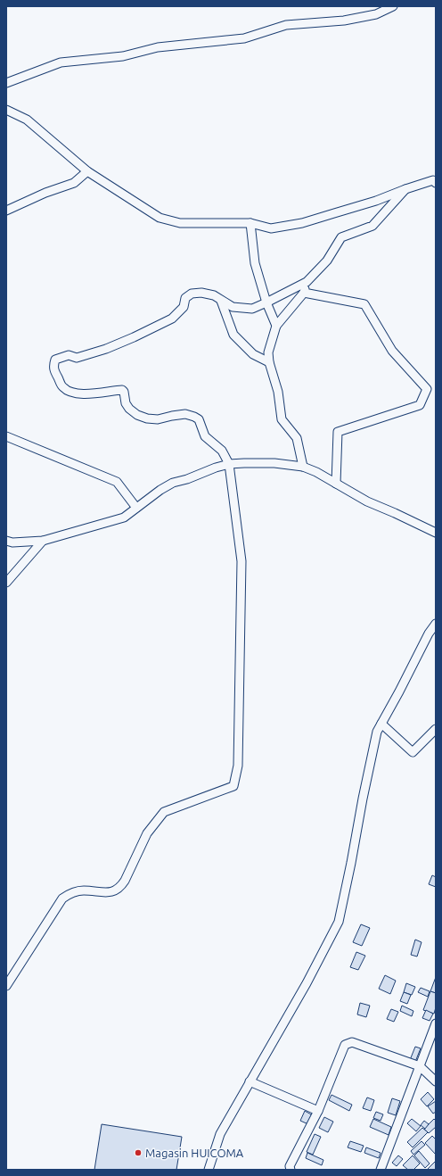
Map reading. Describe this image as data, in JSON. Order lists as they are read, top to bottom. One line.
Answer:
{"places":["Magasin HUICOMA"]}
